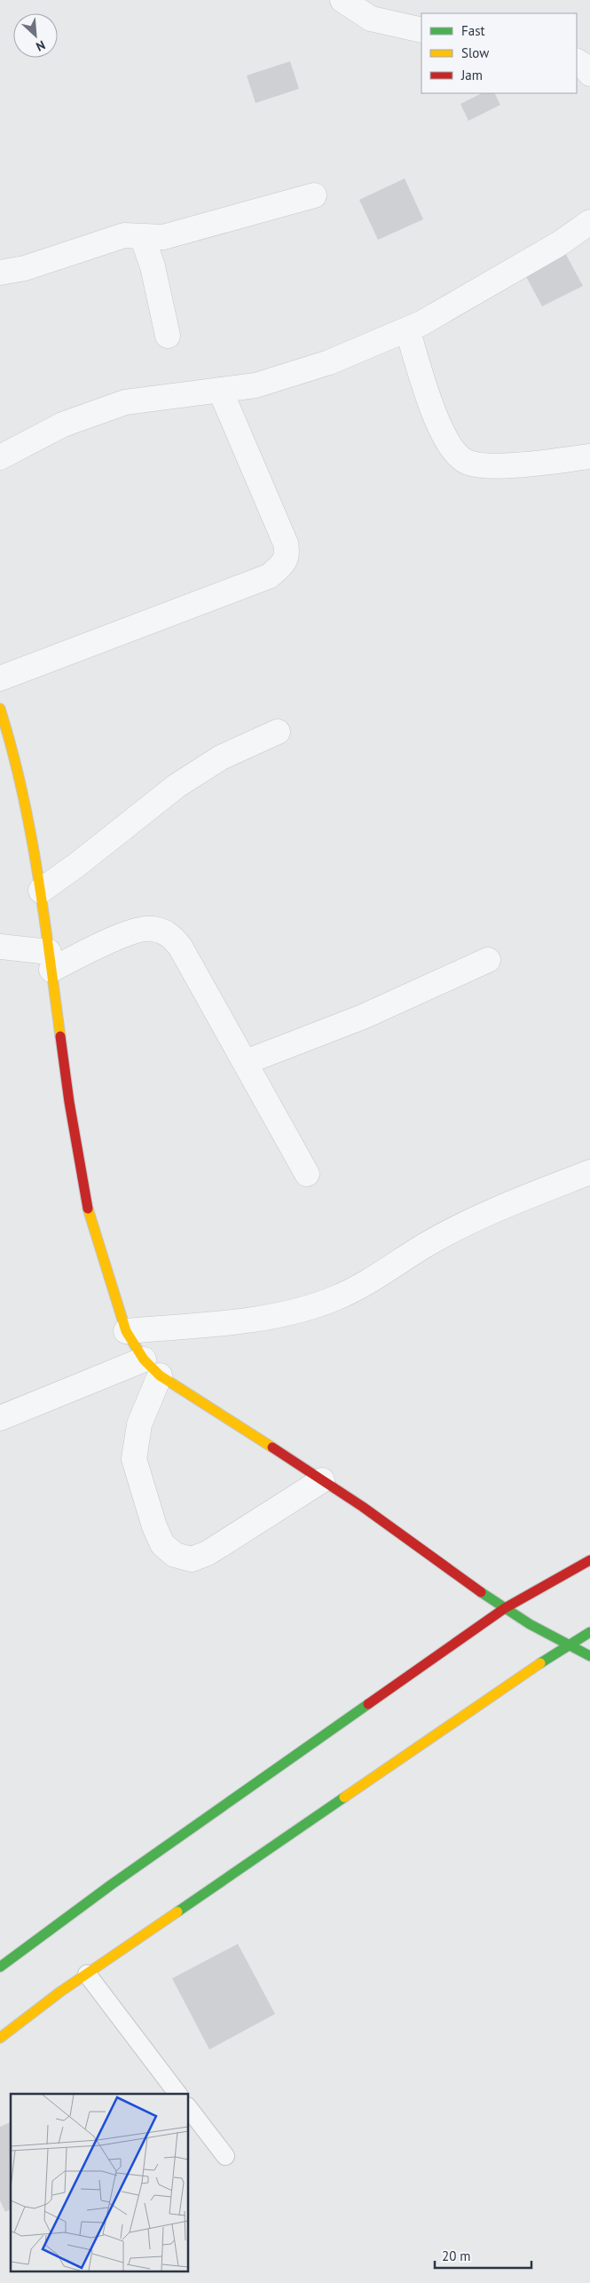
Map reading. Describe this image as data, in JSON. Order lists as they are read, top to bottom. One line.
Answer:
{"legend":["Fast","Slow","Jam"],"scale_bar":"20 m","north":"bottom right"}
